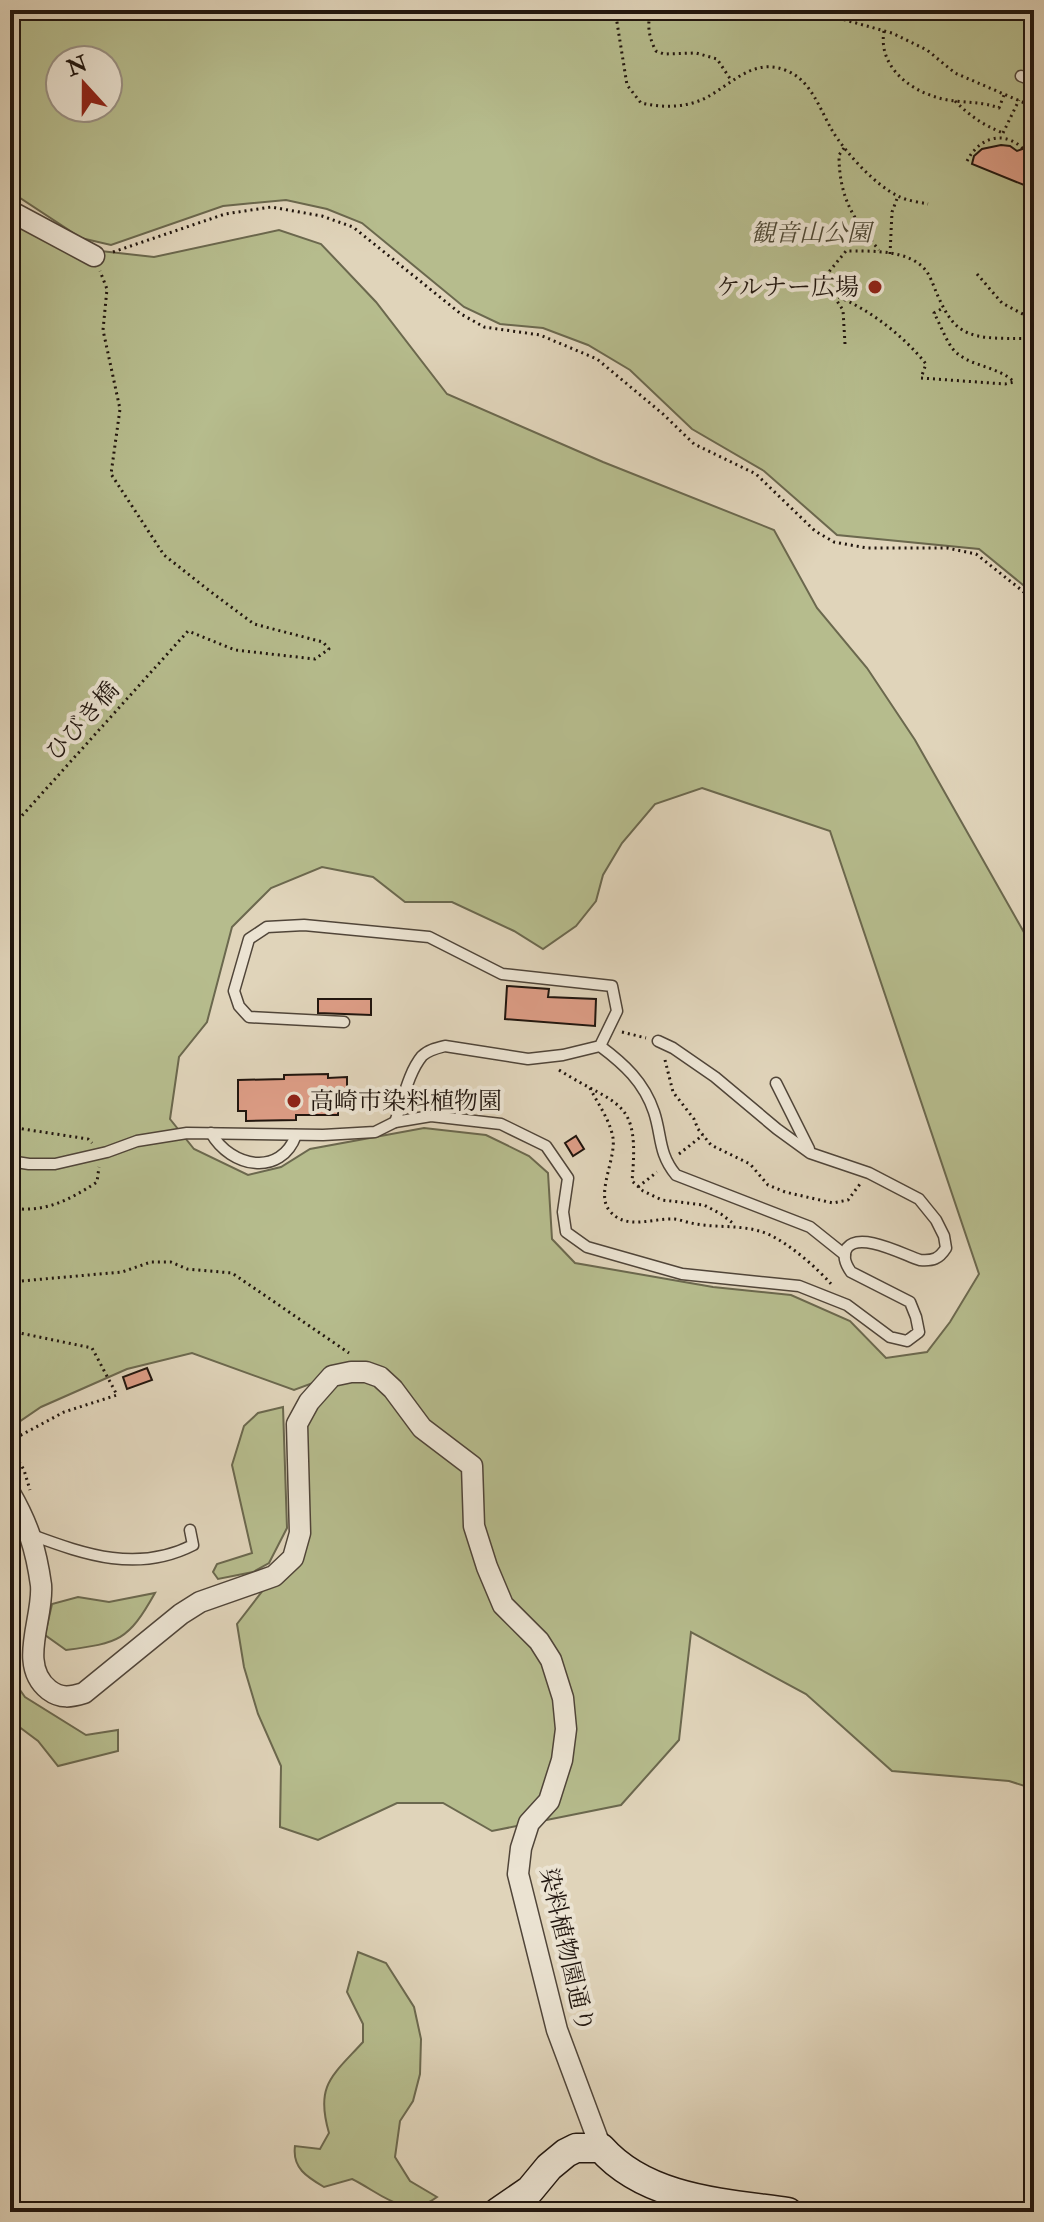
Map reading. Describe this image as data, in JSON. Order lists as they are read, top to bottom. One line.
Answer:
{"streets":{"street":["染料植物園通り"],"path":["ひびき橋"]},"parks":["観音山公園"],"places":["ケルナー広場","高崎市染料植物園"],"north":"top"}
